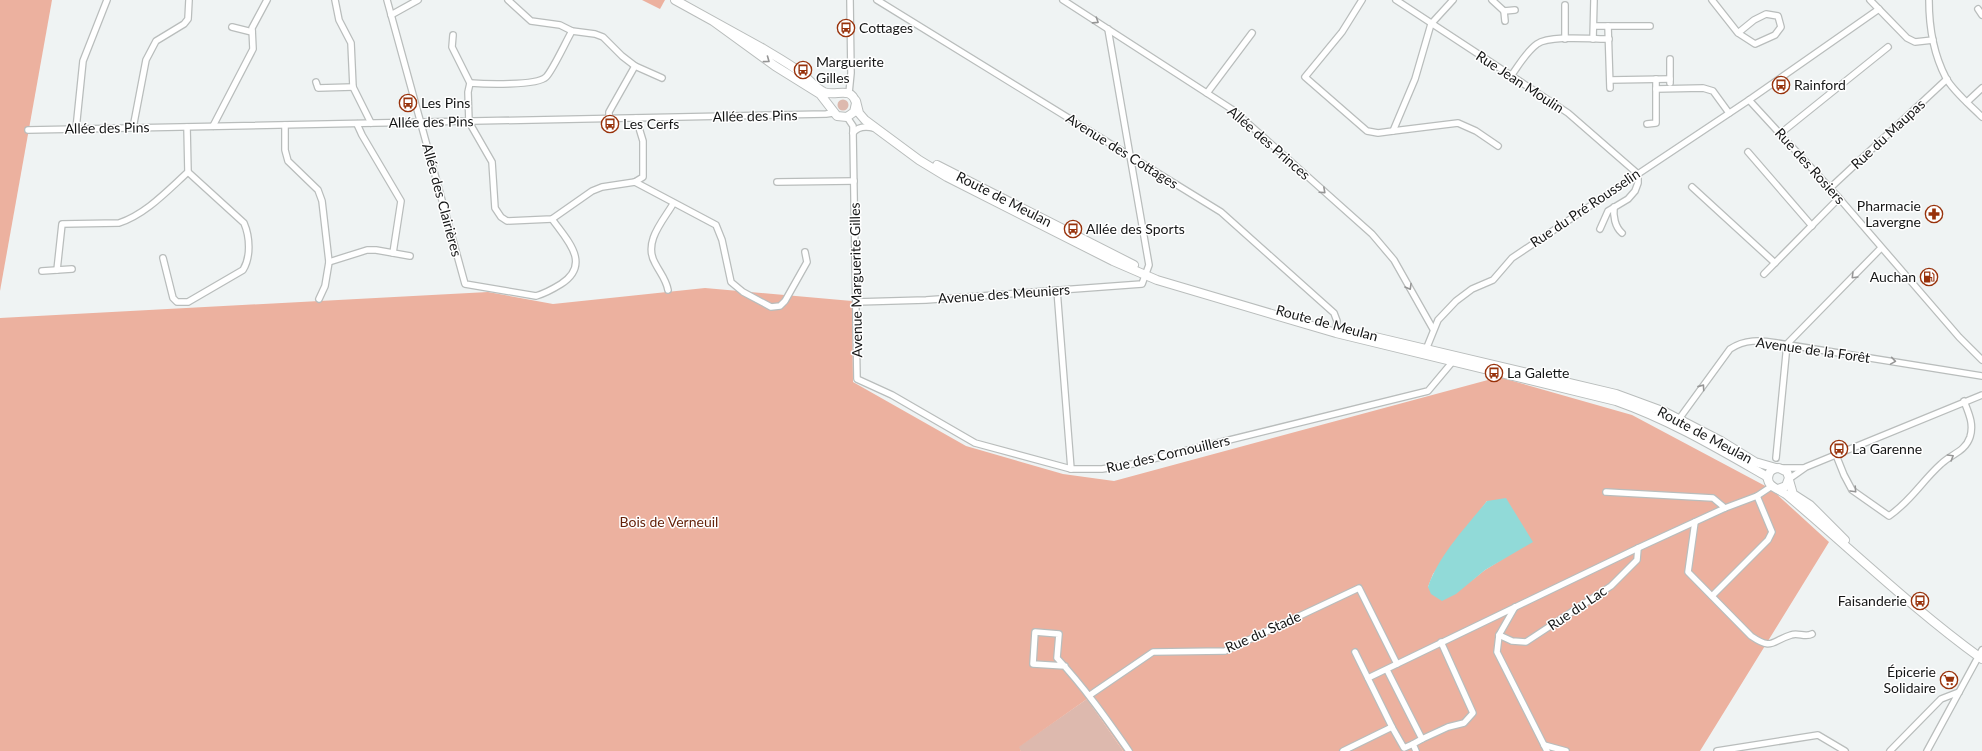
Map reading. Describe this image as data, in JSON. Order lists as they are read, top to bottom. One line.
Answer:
{"streets":{"main road":["Route de Meulan"],"street":["Rue Jean Moulin","Allée des Pins","Rue du Maupas","Allée des Princes","Avenue des Cottages","Rue des Rosiers","Allée des Clairières","Rue du Pré Rousselin","Avenue Marguerite Gilles","Avenue des Meuniers","Avenue de la Forêt","Rue des Cornouillers","Rue du Lac","Rue du Stade"]},"crossings":[["Rue Jean Moulin","Rue du Pré Rousselin"],["Allée des Pins","Route de Meulan"],["Allée des Pins","Allée des Clairières"],["Allée des Pins","Avenue Marguerite Gilles"],["Rue du Maupas","Rue des Rosiers"],["Allée des Princes","Rue du Pré Rousselin"],["Avenue des Cottages","Route de Meulan"],["Rue des Rosiers","Rue du Pré Rousselin"],["Route de Meulan","Rue du Pré Rousselin"],["Route de Meulan","Avenue Marguerite Gilles"],["Route de Meulan","Avenue des Meuniers"],["Route de Meulan","Avenue de la Forêt"],["Route de Meulan","Rue des Cornouillers"],["Avenue Marguerite Gilles","Avenue des Meuniers"],["Avenue Marguerite Gilles","Rue des Cornouillers"]],"one_way":["Allée des Princes","Avenue de la Forêt"],"parks":["Bois de Verneuil"],"places":{"bus stop":["Cottages","Marguerite Gilles","Rainford","Les Pins","Les Cerfs","Allée des Sports","La Galette","La Garenne","Faisanderie"],"pharmacy":["Pharmacie Lavergne"],"fuel station":["Auchan"],"supermarket":["Épicerie Solidaire"]}}
